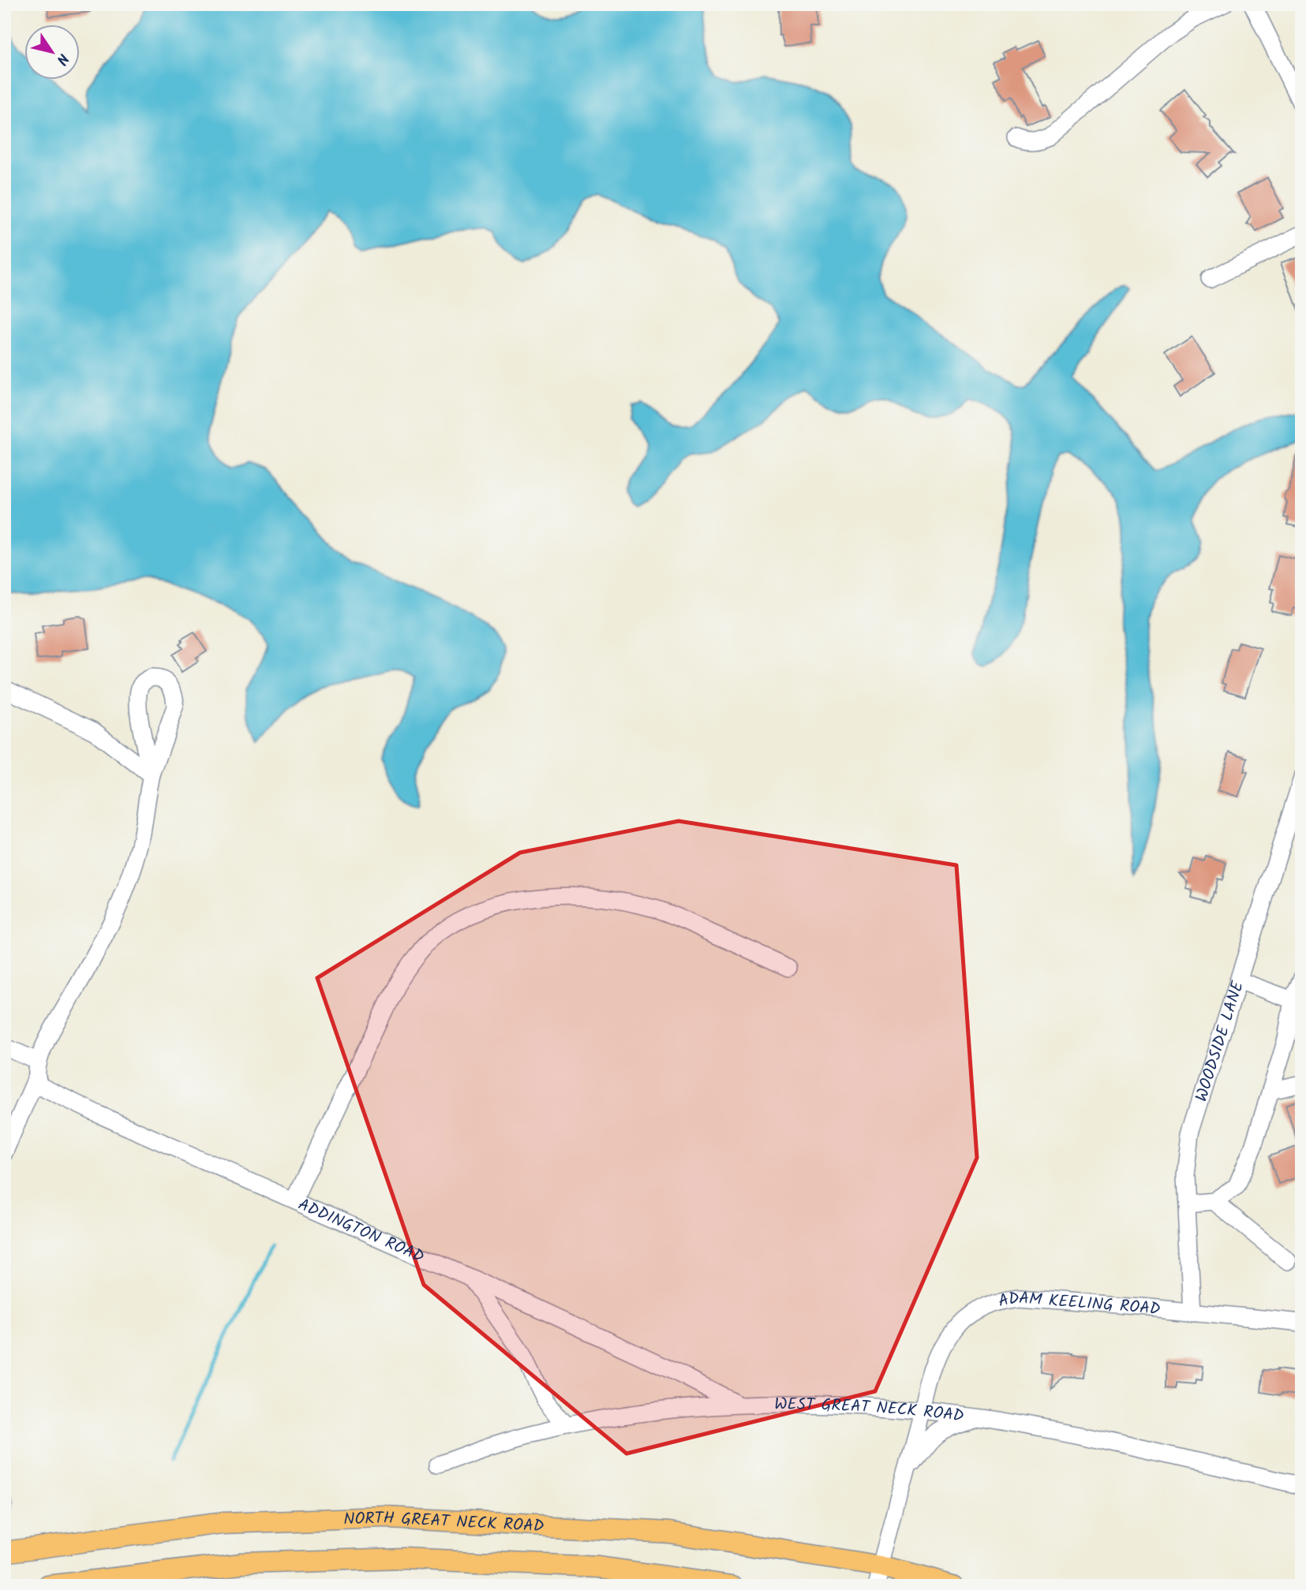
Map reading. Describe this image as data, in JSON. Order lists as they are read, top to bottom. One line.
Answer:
{"streets":{"main road":["NORTH GREAT NECK ROAD"],"street":["WOODSIDE LANE","ADDINGTON ROAD","ADAM KEELING ROAD","WEST GREAT NECK ROAD"]},"crossings":[["WOODSIDE LANE","ADAM KEELING ROAD"],["ADDINGTON ROAD","WEST GREAT NECK ROAD"],["ADAM KEELING ROAD","WEST GREAT NECK ROAD"]],"north":"bottom right"}
